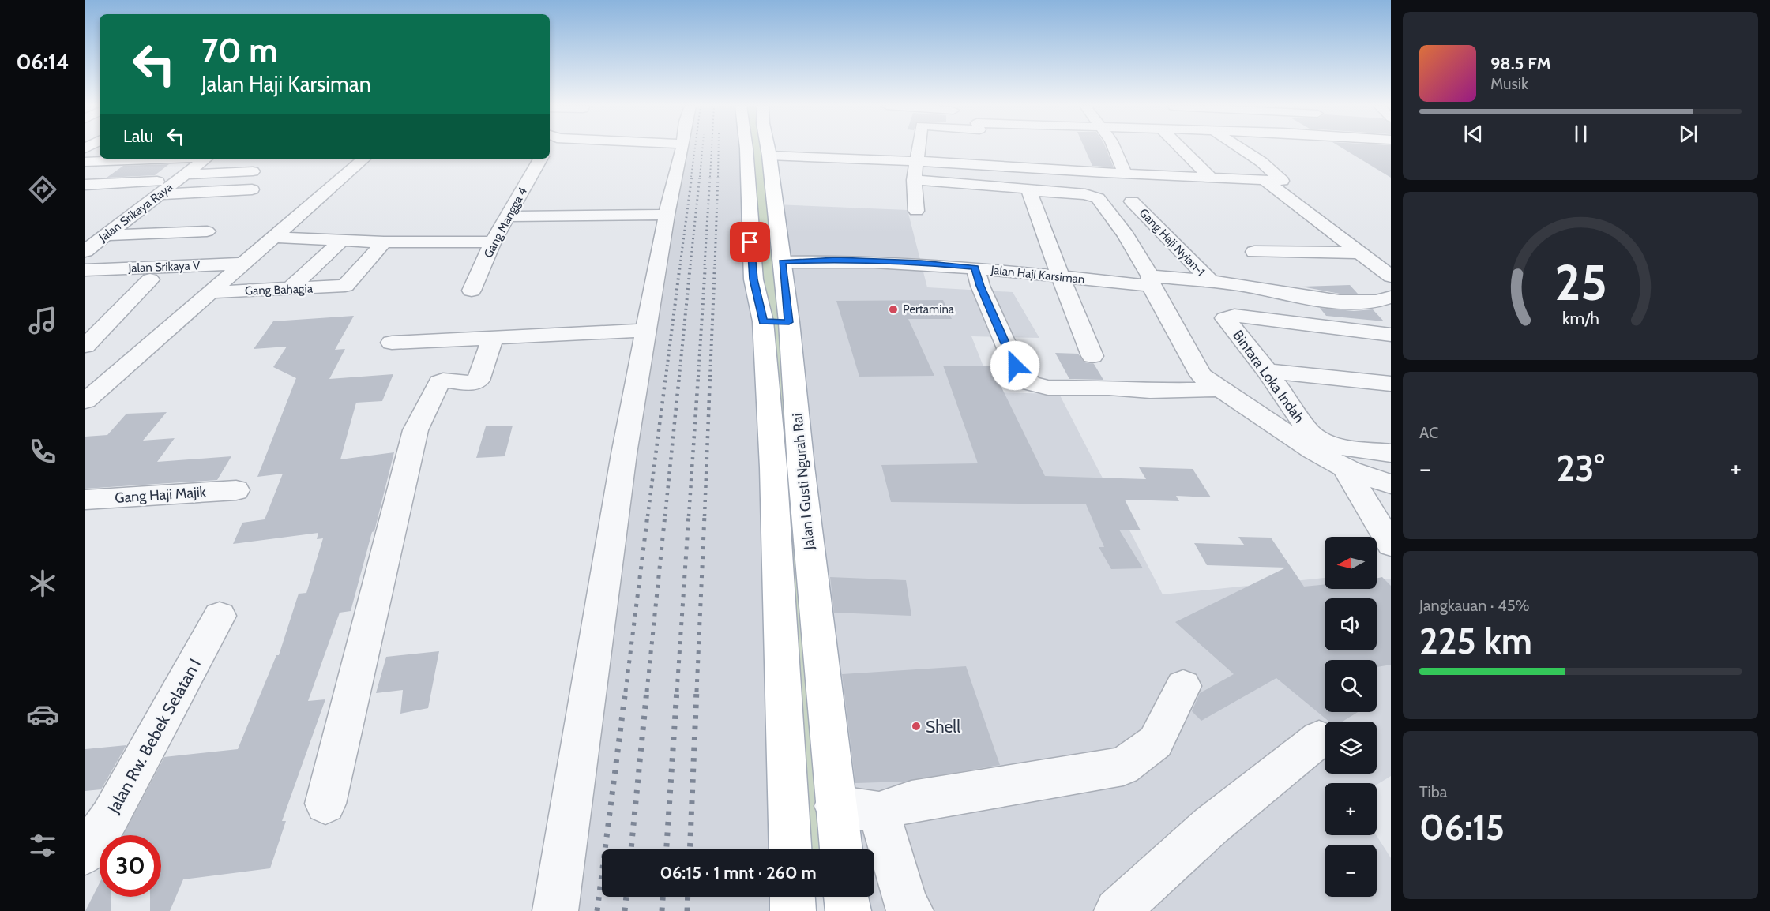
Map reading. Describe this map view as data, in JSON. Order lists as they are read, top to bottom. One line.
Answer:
{"streets":{"main road":["Jalan I Gusti Ngurah Rai"],"street":["Jalan Srikaya Raya","Gang Mangga 4","Gang Haji Nyian-1","Jalan Srikaya V","Jalan Haji Karsiman","Gang Bahagia","Bintara Loka Indah","Gang Haji Majik","Jalan Rw. Bebek Selatan I"]},"crossings":[["Gang Haji Nyian-1","Jalan Haji Karsiman"],["Jalan Haji Karsiman","Jalan I Gusti Ngurah Rai"]],"places":["Pertamina","Shell"],"north":"left","page":{"tabs":"06:14","turn":["70 m","Jalan Haji Karsiman"],"song":["98.5 FM","Musik"],"then":"Lalu","tile":["AC",["Jangkauan · 45%","225 km"],["Tiba","06:15"]],"heat":["−","23°","+"],"map_buttons":["+","−"],"limit":"30","trip":"06:15 · 1 mnt · 260 m","gauge":["25","km/h"]}}
